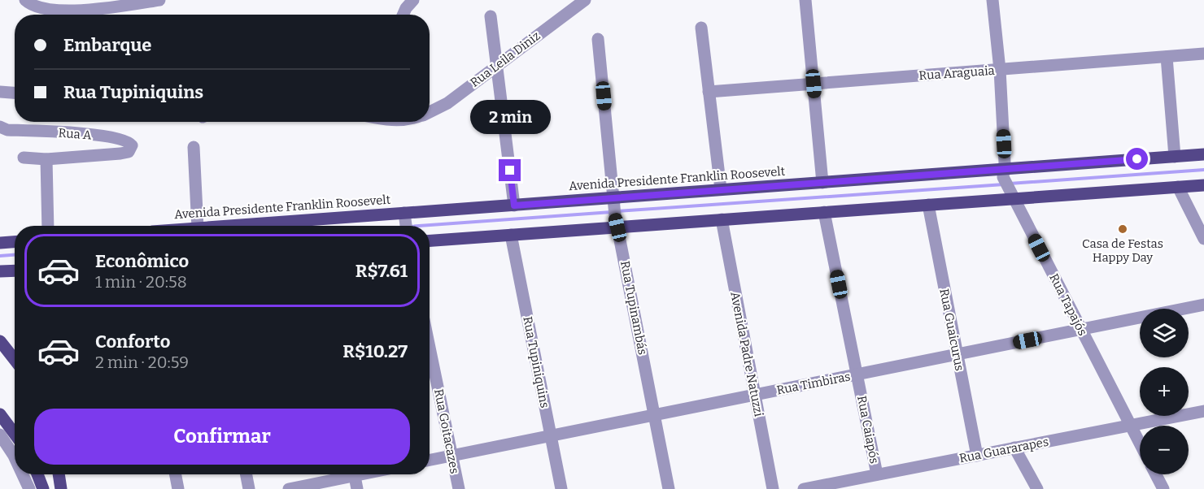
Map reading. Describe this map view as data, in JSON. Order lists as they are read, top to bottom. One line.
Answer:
{"streets":{"main road":["Avenida Presidente Franklin Roosevelt"],"street":["Rua Leila Diniz","Rua Araguaia","Rua A","Rua Tapajós","Rua Tupinambás","Rua Guaicurus","Avenida Padre Natuzzi","Rua Tupiniquins","Rua Timbiras","Rua Caiapós","Rua Goitacazes","Rua Guararapes"]},"crossings":[["Rua Araguaia","Rua Tapajós"],["Avenida Presidente Franklin Roosevelt","Rua Tapajós"],["Avenida Presidente Franklin Roosevelt","Rua Tupinambás"],["Avenida Presidente Franklin Roosevelt","Rua Guaicurus"],["Avenida Presidente Franklin Roosevelt","Avenida Padre Natuzzi"],["Avenida Presidente Franklin Roosevelt","Rua Tupiniquins"],["Avenida Presidente Franklin Roosevelt","Rua Caiapós"],["Rua Tapajós","Rua Timbiras"],["Rua Tapajós","Rua Guararapes"],["Rua Tupinambás","Rua Timbiras"],["Rua Guaicurus","Rua Timbiras"],["Rua Guaicurus","Rua Guararapes"],["Avenida Padre Natuzzi","Rua Timbiras"],["Rua Tupiniquins","Rua Timbiras"],["Rua Timbiras","Rua Caiapós"],["Rua Timbiras","Rua Goitacazes"],["Rua Caiapós","Rua Guararapes"]],"places":["Casa de Festas Happy Day"],"page":{"banner":["Embarque","Rua Tupiniquins"],"bubble":"2 min","list":[{"name":"Econômico","note":"1 min · 20:58","value":"R$7.61"},{"name":"Conforto","note":"2 min · 20:59","value":"R$10.27"}],"map_buttons":["+","−"],"buttons":"Confirmar"}}
